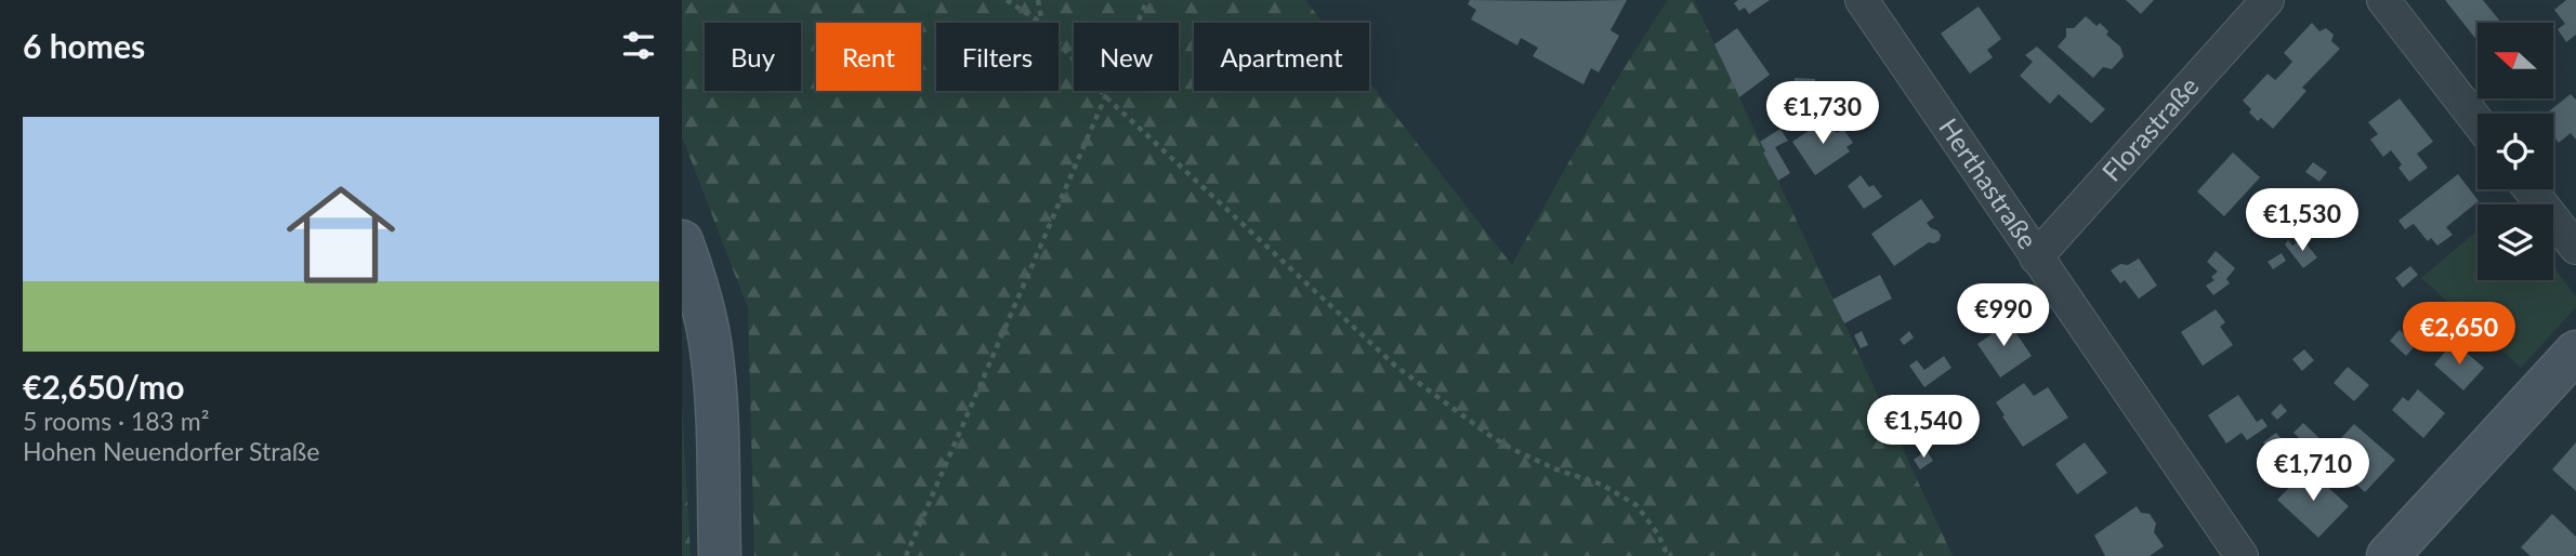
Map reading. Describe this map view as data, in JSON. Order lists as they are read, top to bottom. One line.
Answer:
{"streets":{"street":["Florastraße","Herthastraße"]},"crossings":[["Florastraße","Herthastraße"]],"north":"left","page":{"heading":"6 homes","chip":["Buy","Rent","Filters","New","Apartment"],"price":["€1,730","€1,530","€990","€2,650","€1,540","€1,710"],"list":[{"name":"€2,650/mo","note":"5 rooms · 183 m² · Hohen Neuendorfer Straße"}]}}
